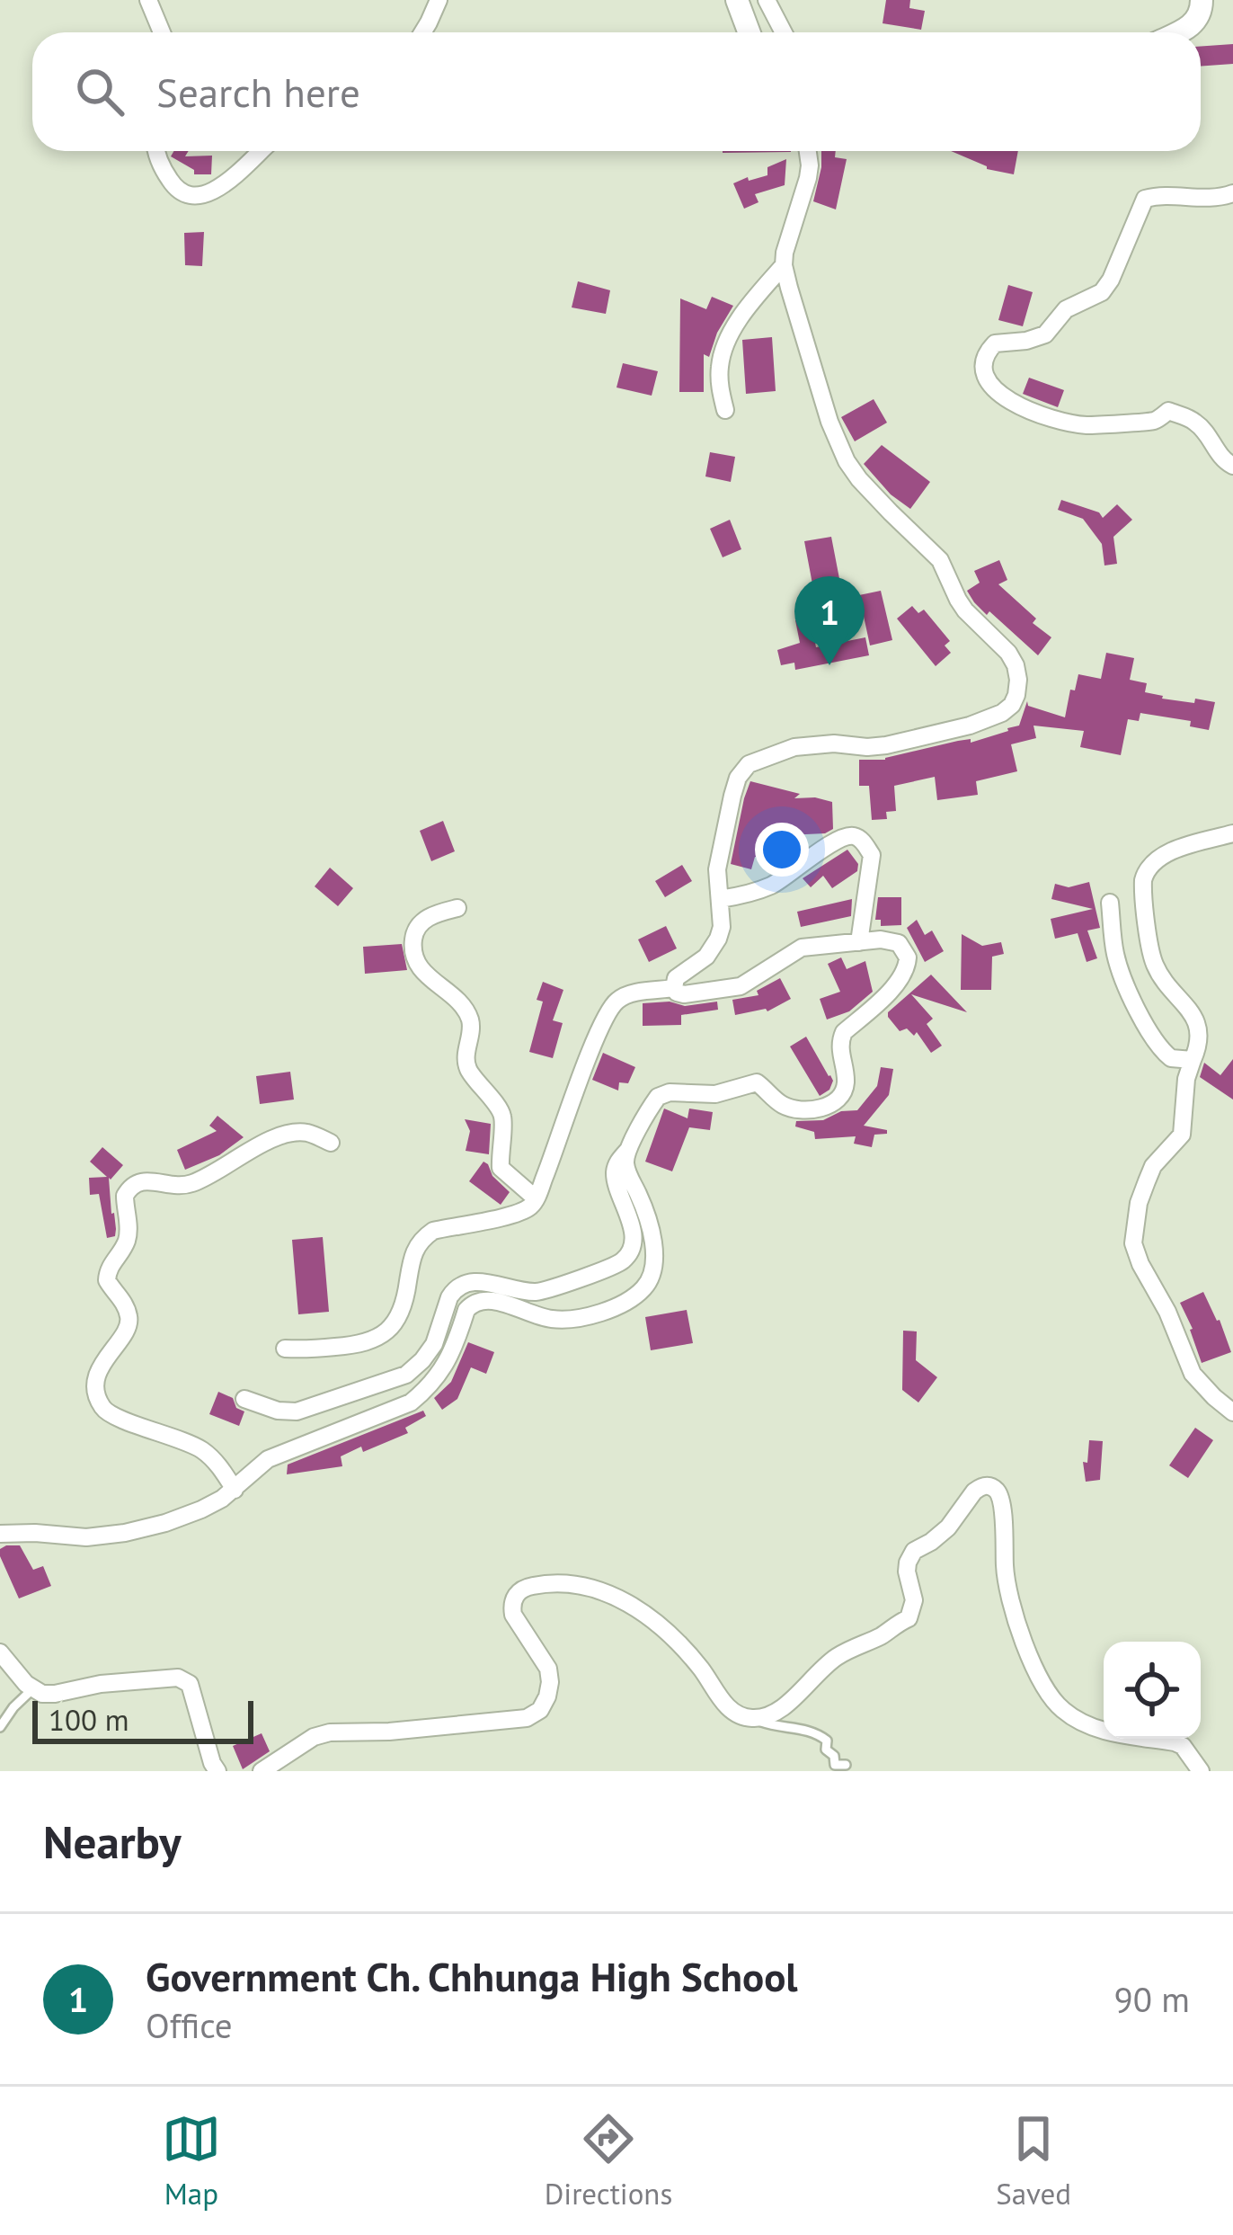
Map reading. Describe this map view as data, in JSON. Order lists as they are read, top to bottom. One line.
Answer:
{"scale_bar":"100 m","page":{"search":"Search here","pins":"1","scale":"100 m","heading":"Nearby","list":[{"mark":"1","name":"Government Ch. Chhunga High School","note":"Office","value":"90 m"}],"nav":["Map","Directions","Saved"]}}
